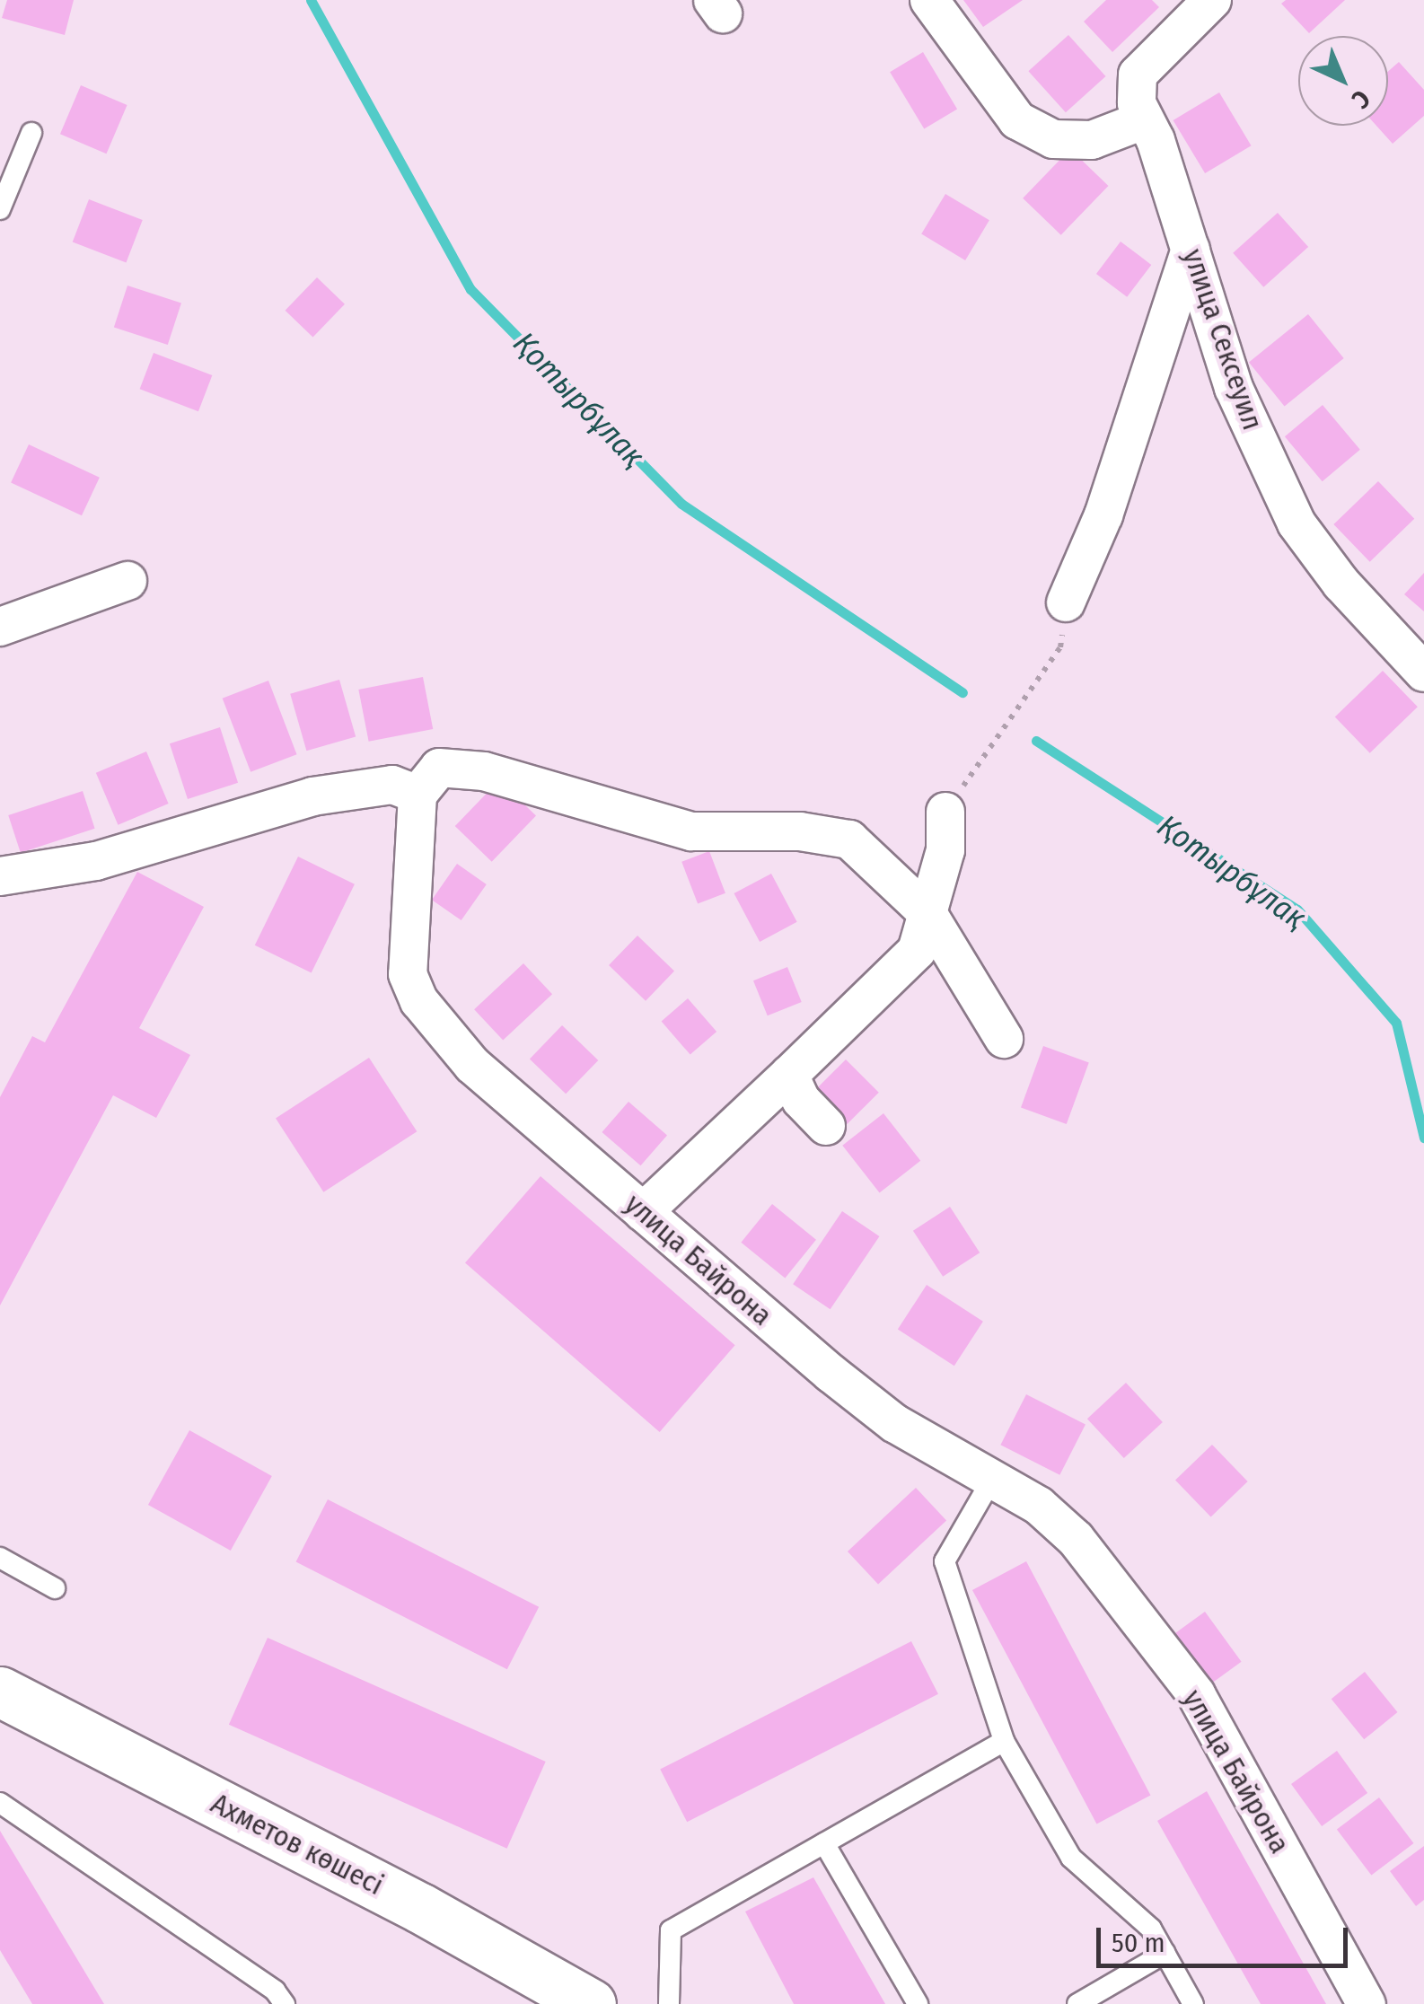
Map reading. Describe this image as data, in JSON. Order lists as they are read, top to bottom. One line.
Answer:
{"streets":{"street":["улица Сексеуил","улица Байрона","Ахметов көшесі"]},"water":["Қотырбұлақ"],"scale_bar":"50 m","north":"bottom right"}
